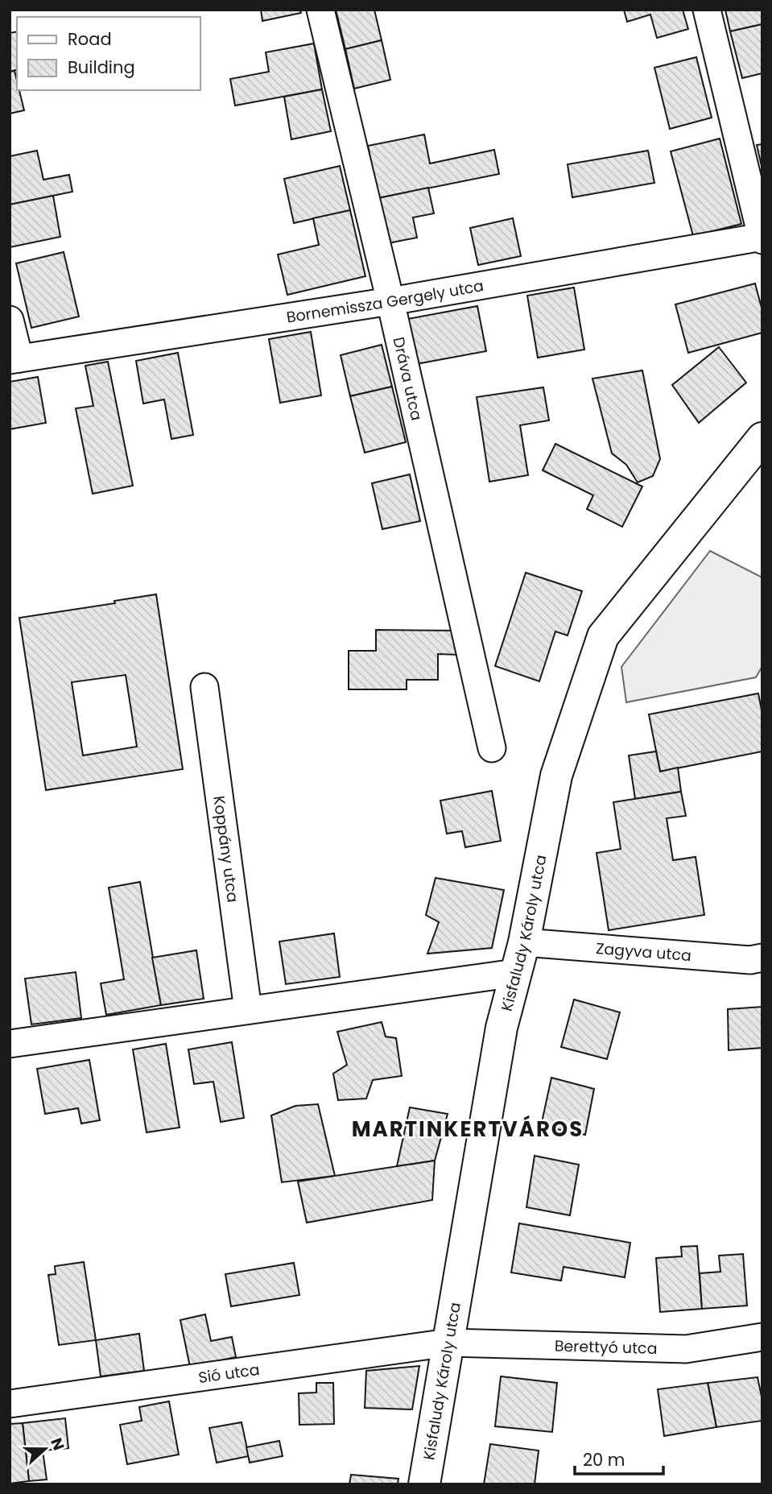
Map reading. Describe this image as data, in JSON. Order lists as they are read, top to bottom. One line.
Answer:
{"streets":{"main road":["Kisfaludy Károly utca"],"street":["Bornemissza Gergely utca","Dráva utca","Koppány utca","Zagyva utca","Berettyó utca","Sió utca"]},"crossings":[["Bornemissza Gergely utca","Dráva utca"],["Kisfaludy Károly utca","Zagyva utca"],["Kisfaludy Károly utca","Berettyó utca"],["Kisfaludy Károly utca","Sió utca"],["Berettyó utca","Sió utca"]],"districts":["MARTINKERTVÁROS"],"legend":["Road","Building"],"scale_bar":"20 m","north":"right"}
